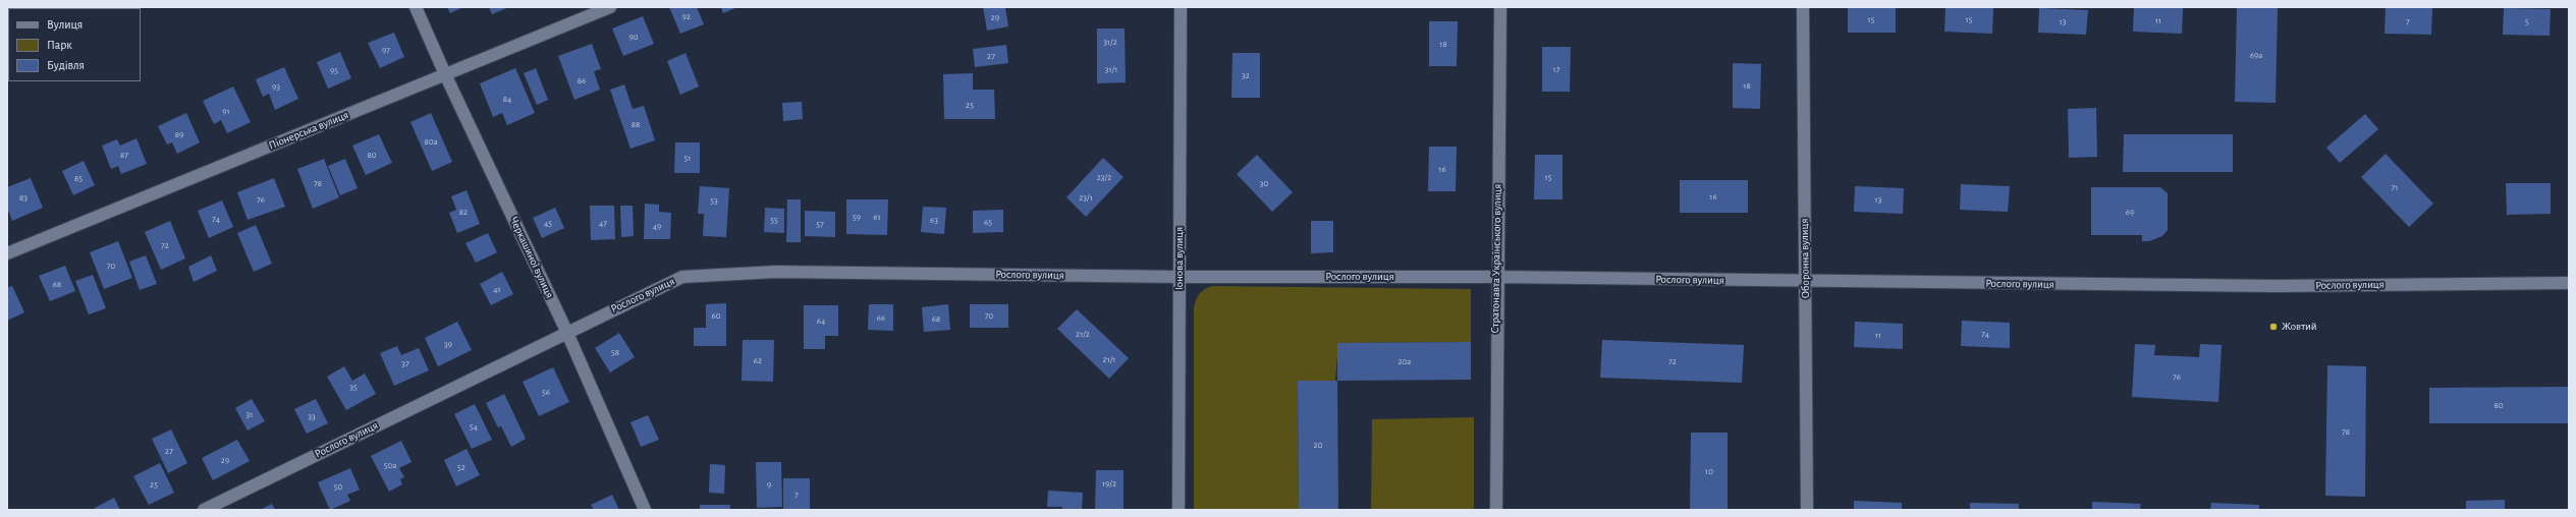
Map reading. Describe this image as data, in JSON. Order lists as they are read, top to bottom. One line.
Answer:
{"streets":{"street":["Піонерська вулиця","Черкашиної вулиця","Іонова вулиця","Стратонавта Українського вулиця","Оборонна вулиця","Рослого вулиця"]},"crossings":[["Піонерська вулиця","Черкашиної вулиця"],["Черкашиної вулиця","Рослого вулиця"],["Іонова вулиця","Рослого вулиця"],["Стратонавта Українського вулиця","Рослого вулиця"],["Оборонна вулиця","Рослого вулиця"]],"places":["Жовтий"],"house_numbers":["92","29","15","15","11","13","7","5","90","31/2","18","97","69а","27","31/1","17","95","32","86","18","93","84","25","91","88","89","80а","87","80","51","16","23/2","15","85","78","30","71","16","83","23/1","76","13","53","82","69","59","61","74","55","63","65","45","47","57","49","72","70","68","41","60","70","66","68","64","21/2","74","11","39","58","21/1","62","20а","72","37","76","35","56","80","31","33","54","78","20","27","29","50а","52","10","19/2","25","9","50","7"],"legend":["Вулиця","Парк","Будівля"]}
